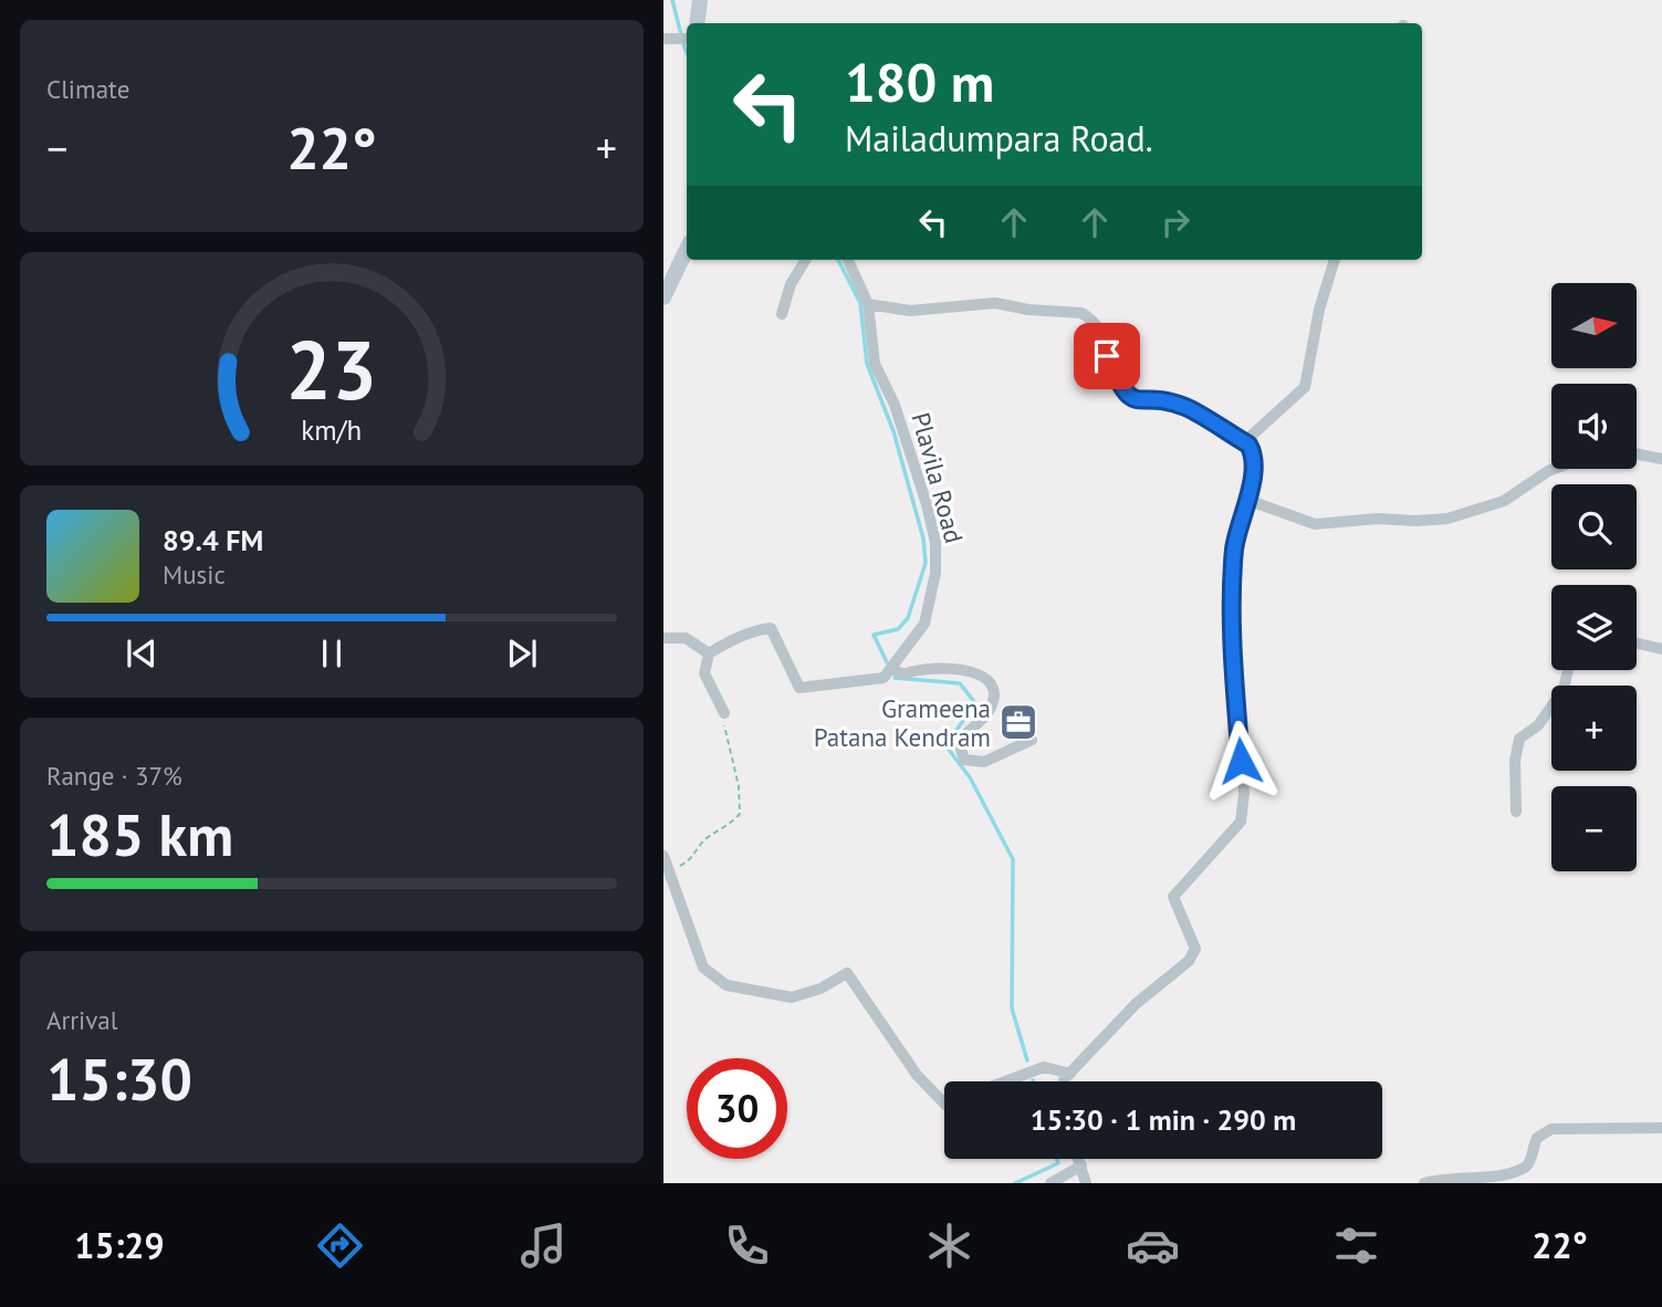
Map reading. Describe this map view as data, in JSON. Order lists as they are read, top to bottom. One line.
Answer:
{"streets":{"street":["Plavila Road"]},"places":{"office":["Grameena Patana Kendram"]},"north":"right","page":{"tile":["Climate",["Range · 37%","185 km"],["Arrival","15:30"]],"turn":["180 m","Mailadumpara Road."],"heat":["−","22°","+"],"map_buttons":["+","−"],"song":["89.4 FM","Music"],"limit":"30","trip":"15:30 · 1 min · 290 m","tabs":["15:29","22°"],"gauge":["23","km/h"]}}
